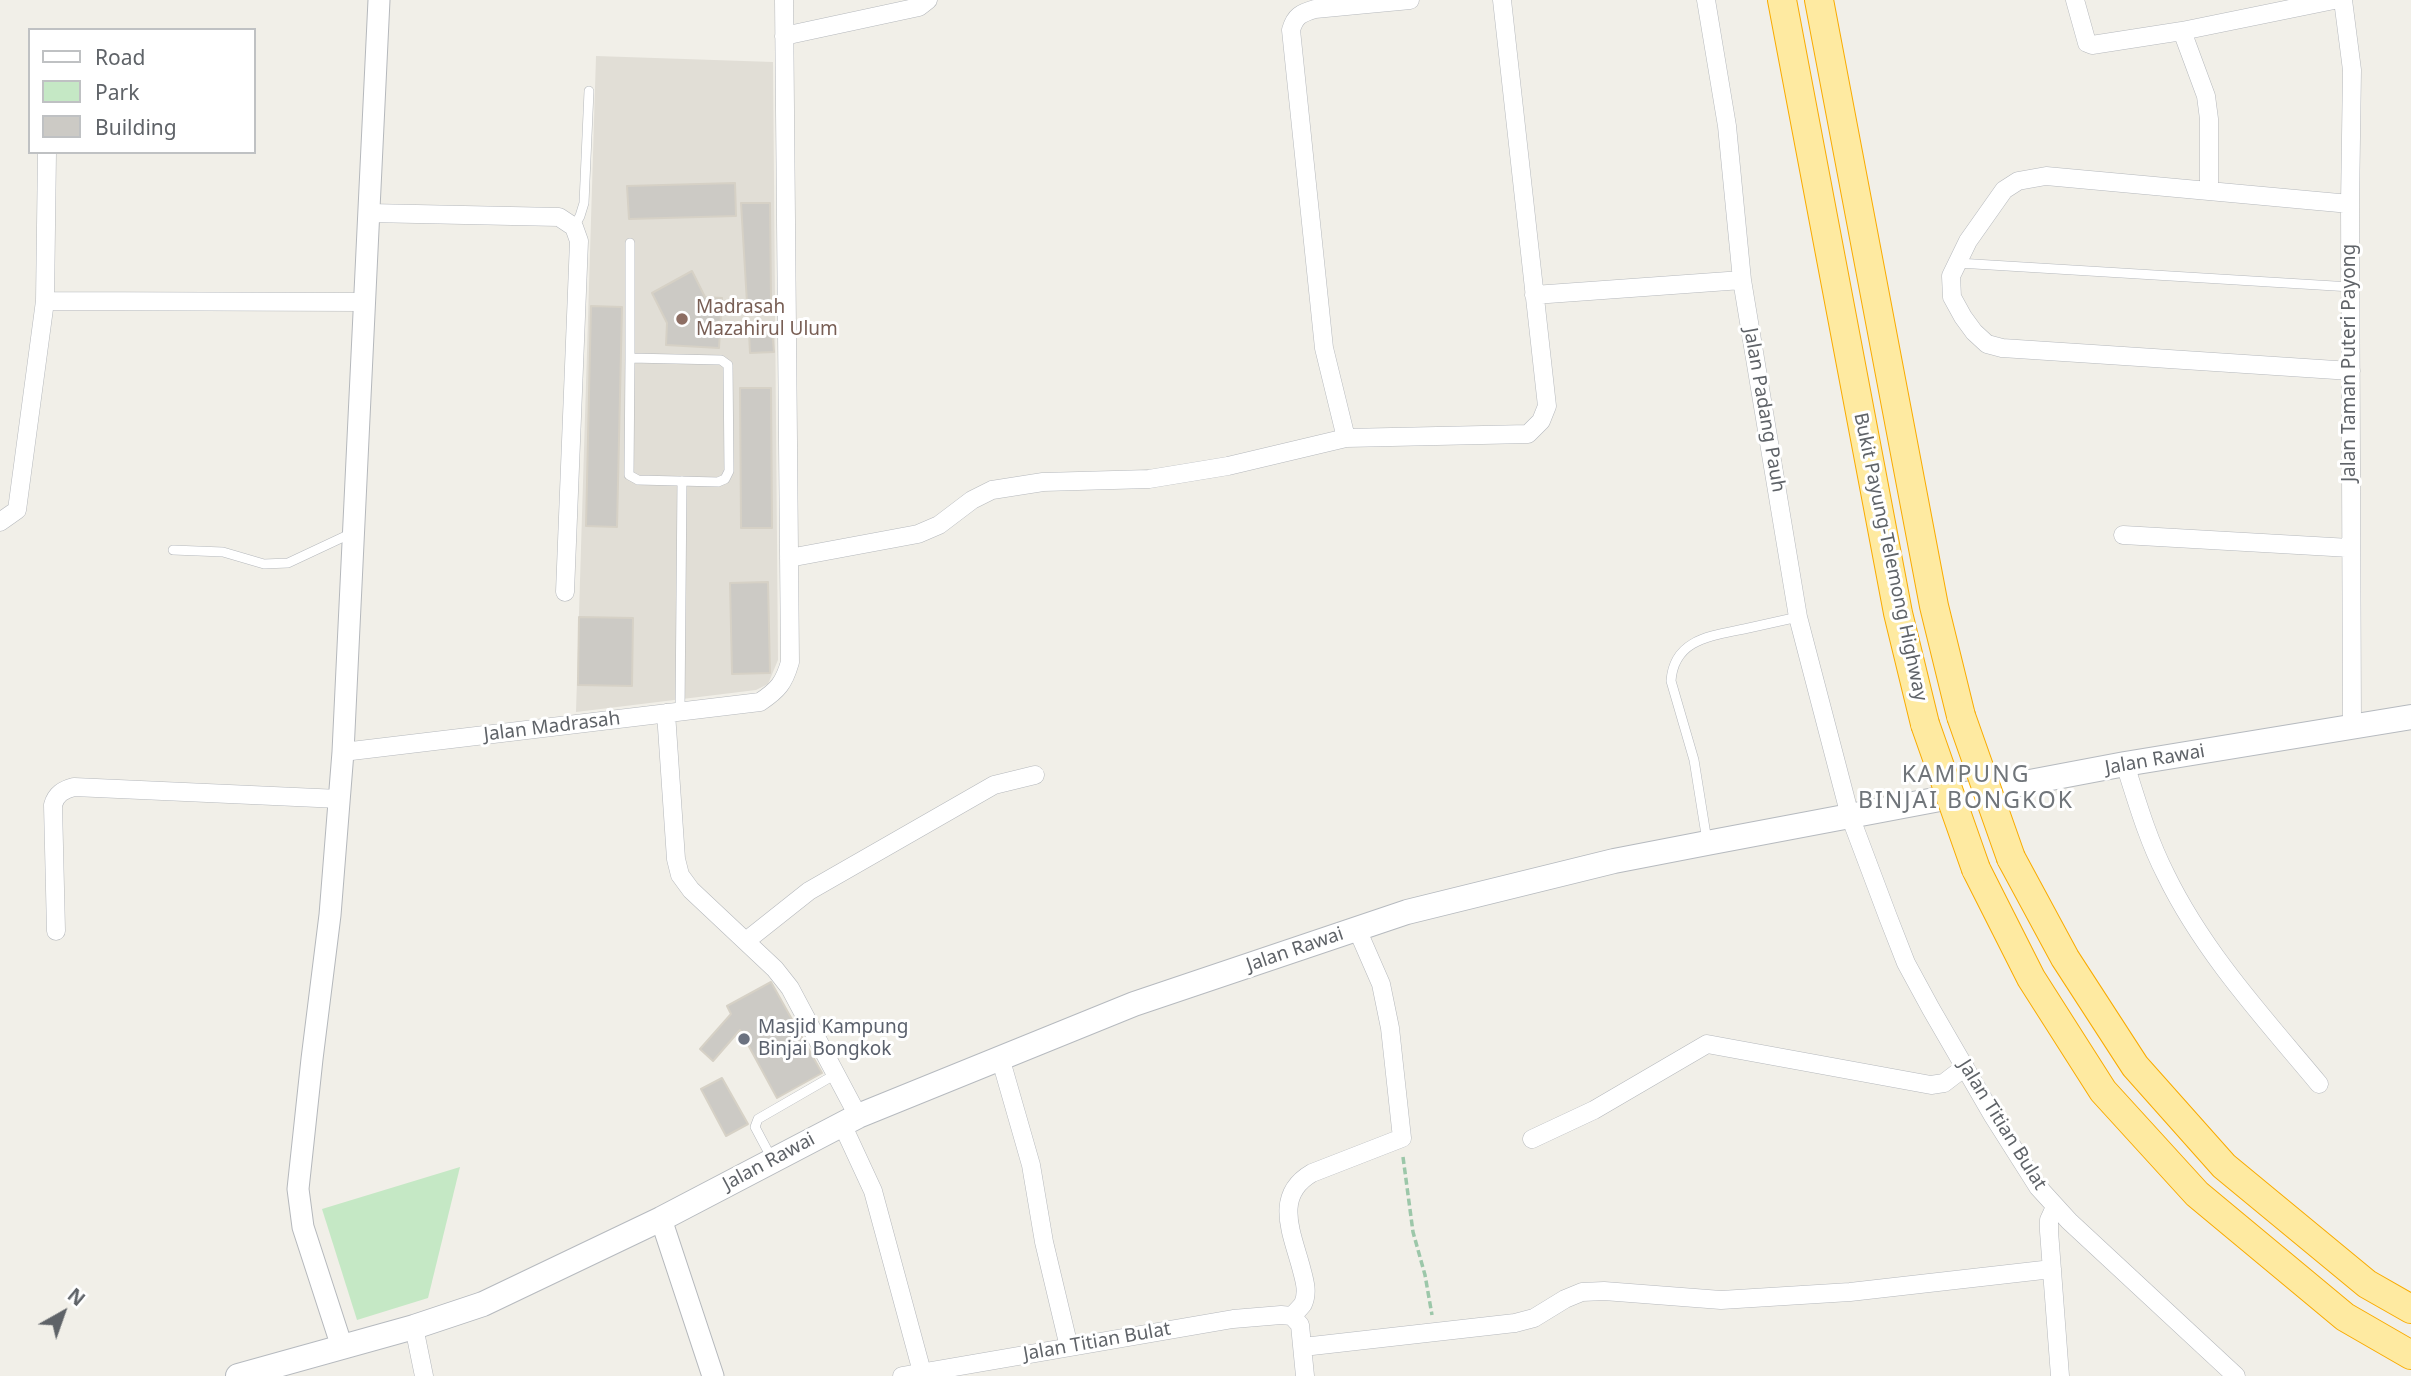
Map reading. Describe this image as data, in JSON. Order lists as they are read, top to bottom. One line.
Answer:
{"streets":{"highway":["Bukit Payung-Telemong Highway"],"main road":["Jalan Rawai"],"street":["Jalan Taman Puteri Payong","Jalan Padang Pauh","Jalan Madrasah","Jalan Titian Bulat"]},"crossings":[["Jalan Taman Puteri Payong","Jalan Rawai"],["Jalan Padang Pauh","Jalan Rawai"],["Jalan Padang Pauh","Jalan Titian Bulat"],["Jalan Rawai","Jalan Titian Bulat"]],"districts":["KAMPUNG BINJAI BONGKOK"],"places":["Madrasah Mazahirul Ulum","Masjid Kampung Binjai Bongkok"],"legend":["Road","Park","Building"],"north":"top right"}
